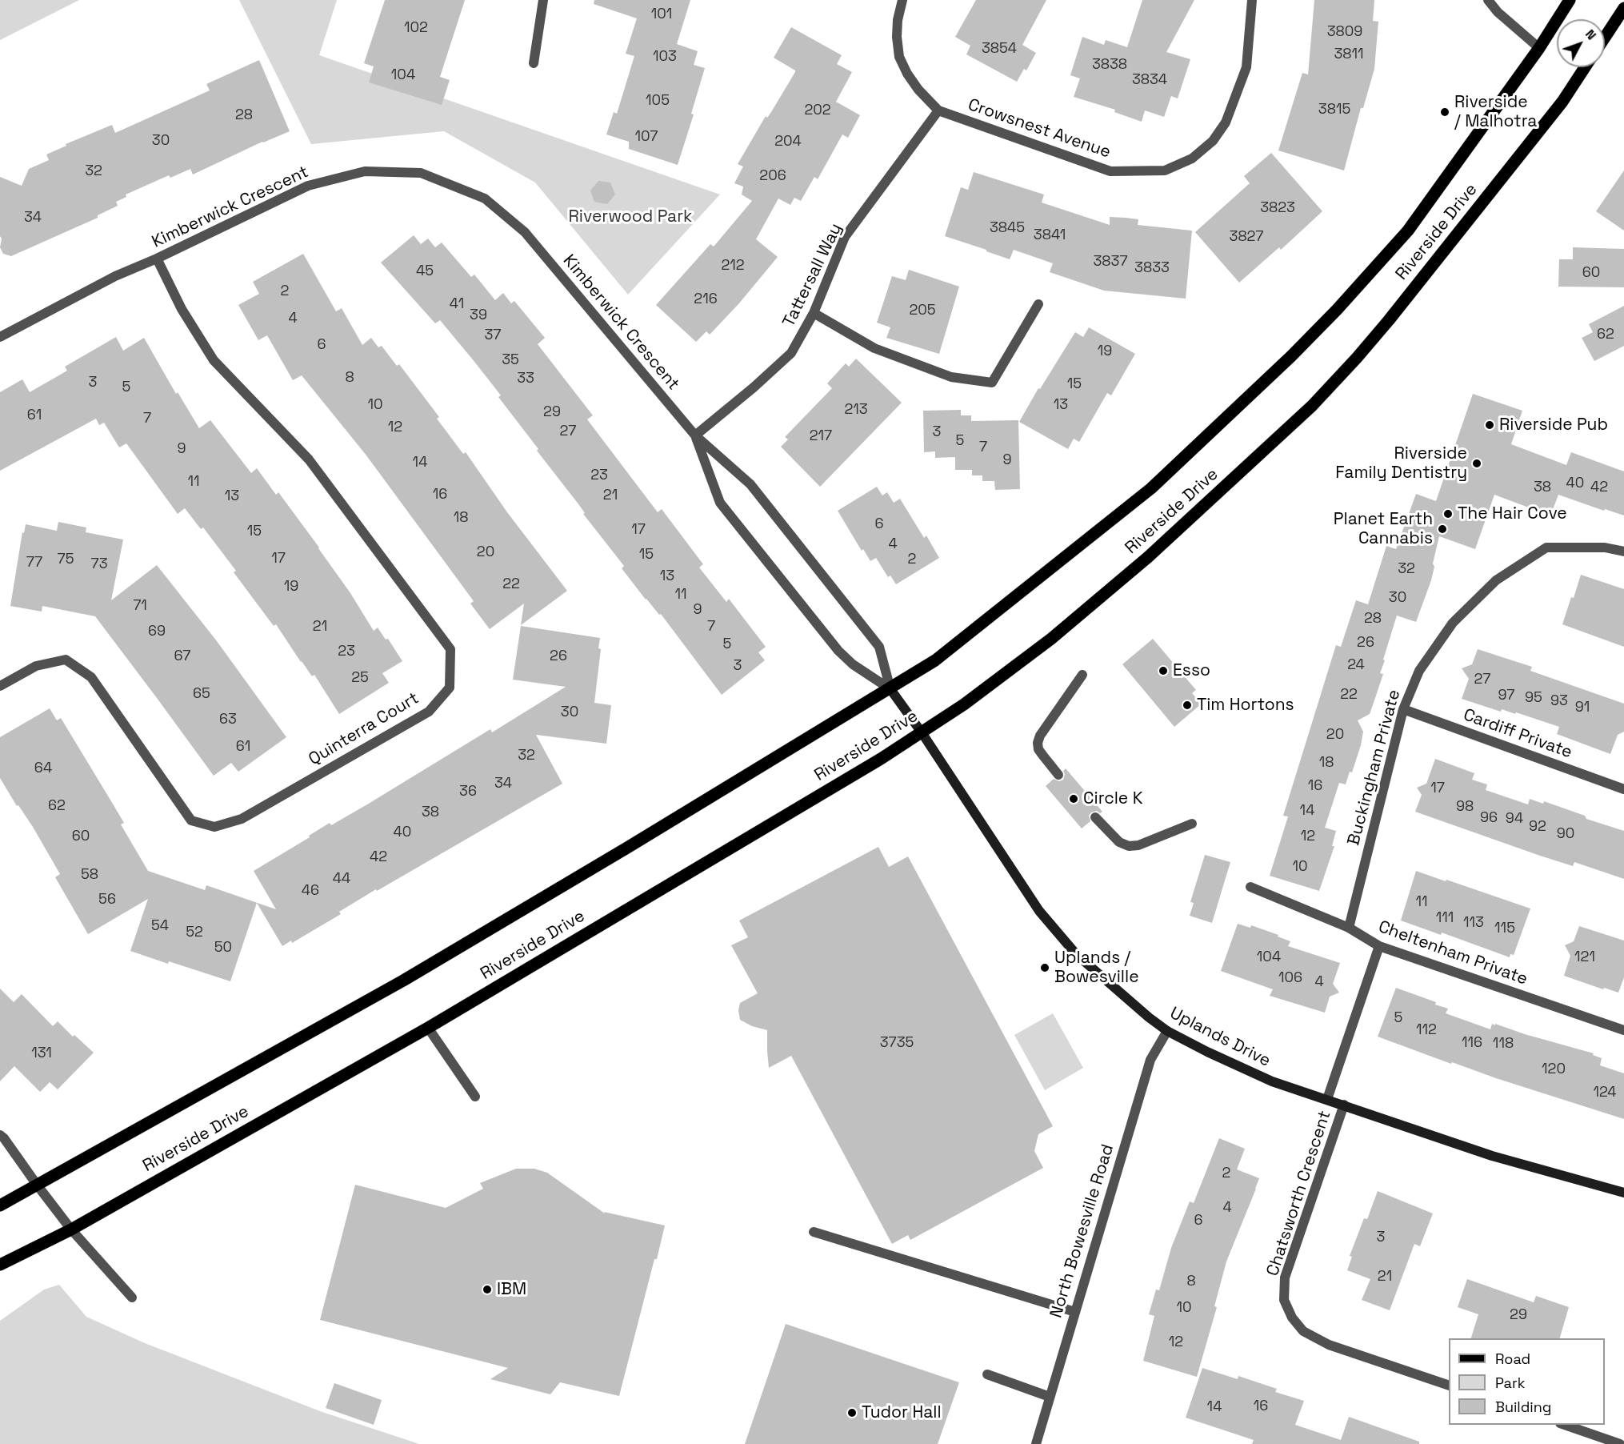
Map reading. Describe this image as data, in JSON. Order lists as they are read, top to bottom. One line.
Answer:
{"streets":{"main road":["Riverside Drive"],"street":["Crowsnest Avenue","Kimberwick Crescent","Tattersall Way","Quinterra Court","Cardiff Private","Buckingham Private","Cheltenham Private","Uplands Drive","Chatsworth Crescent","North Bowesville Road"]},"crossings":[["Crowsnest Avenue","Tattersall Way"],["Kimberwick Crescent","Riverside Drive"],["Kimberwick Crescent","Tattersall Way"],["Kimberwick Crescent","Quinterra Court"],["Kimberwick Crescent","Uplands Drive"],["Riverside Drive","Uplands Drive"],["Cardiff Private","Buckingham Private"],["Buckingham Private","Cheltenham Private"],["Uplands Drive","Chatsworth Crescent"],["Uplands Drive","North Bowesville Road"]],"parks":["Riverwood Park"],"places":["Riverside / Malhotra","Riverside Pub","Riverside Family Dentistry","The Hair Cove","Planet Earth Cannabis","Esso","Tim Hortons","Circle K","Uplands / Bowesville","IBM","Tudor Hall"],"house_numbers":["101","102","3809","3854","3811","103","3838","104","3834","105","3815","202","28","107","30","204","32","206","3823","34","3845","3841","3827","3837","212","3833","45","60","2","216","41","205","39","4","62","37","6","19","35","8","33","3","15","5","10","13","213","29","61","7","12","27","3","217","5","7","9","9","14","23","11","40","38","42","16","21","13","18","6","17","15","4","20","15","17","75","2","77","73","32","13","22","19","11","30","71","9","28","21","7","69","26","5","23","67","26","24","3","25","27","65","22","97","95","93","91","30","63","20","61","32","18","64","34","16","17","36","62","98","14","38","96","94","92","40","90","60","12","42","10","58","44","46","56","11","111","113","54","115","52","50","104","121","106","4","5","112","3735","116","118","131","120","124","2","4","6","3","21","8","10","29","12","16","14"],"legend":["Road","Park","Building"],"north":"top right"}
